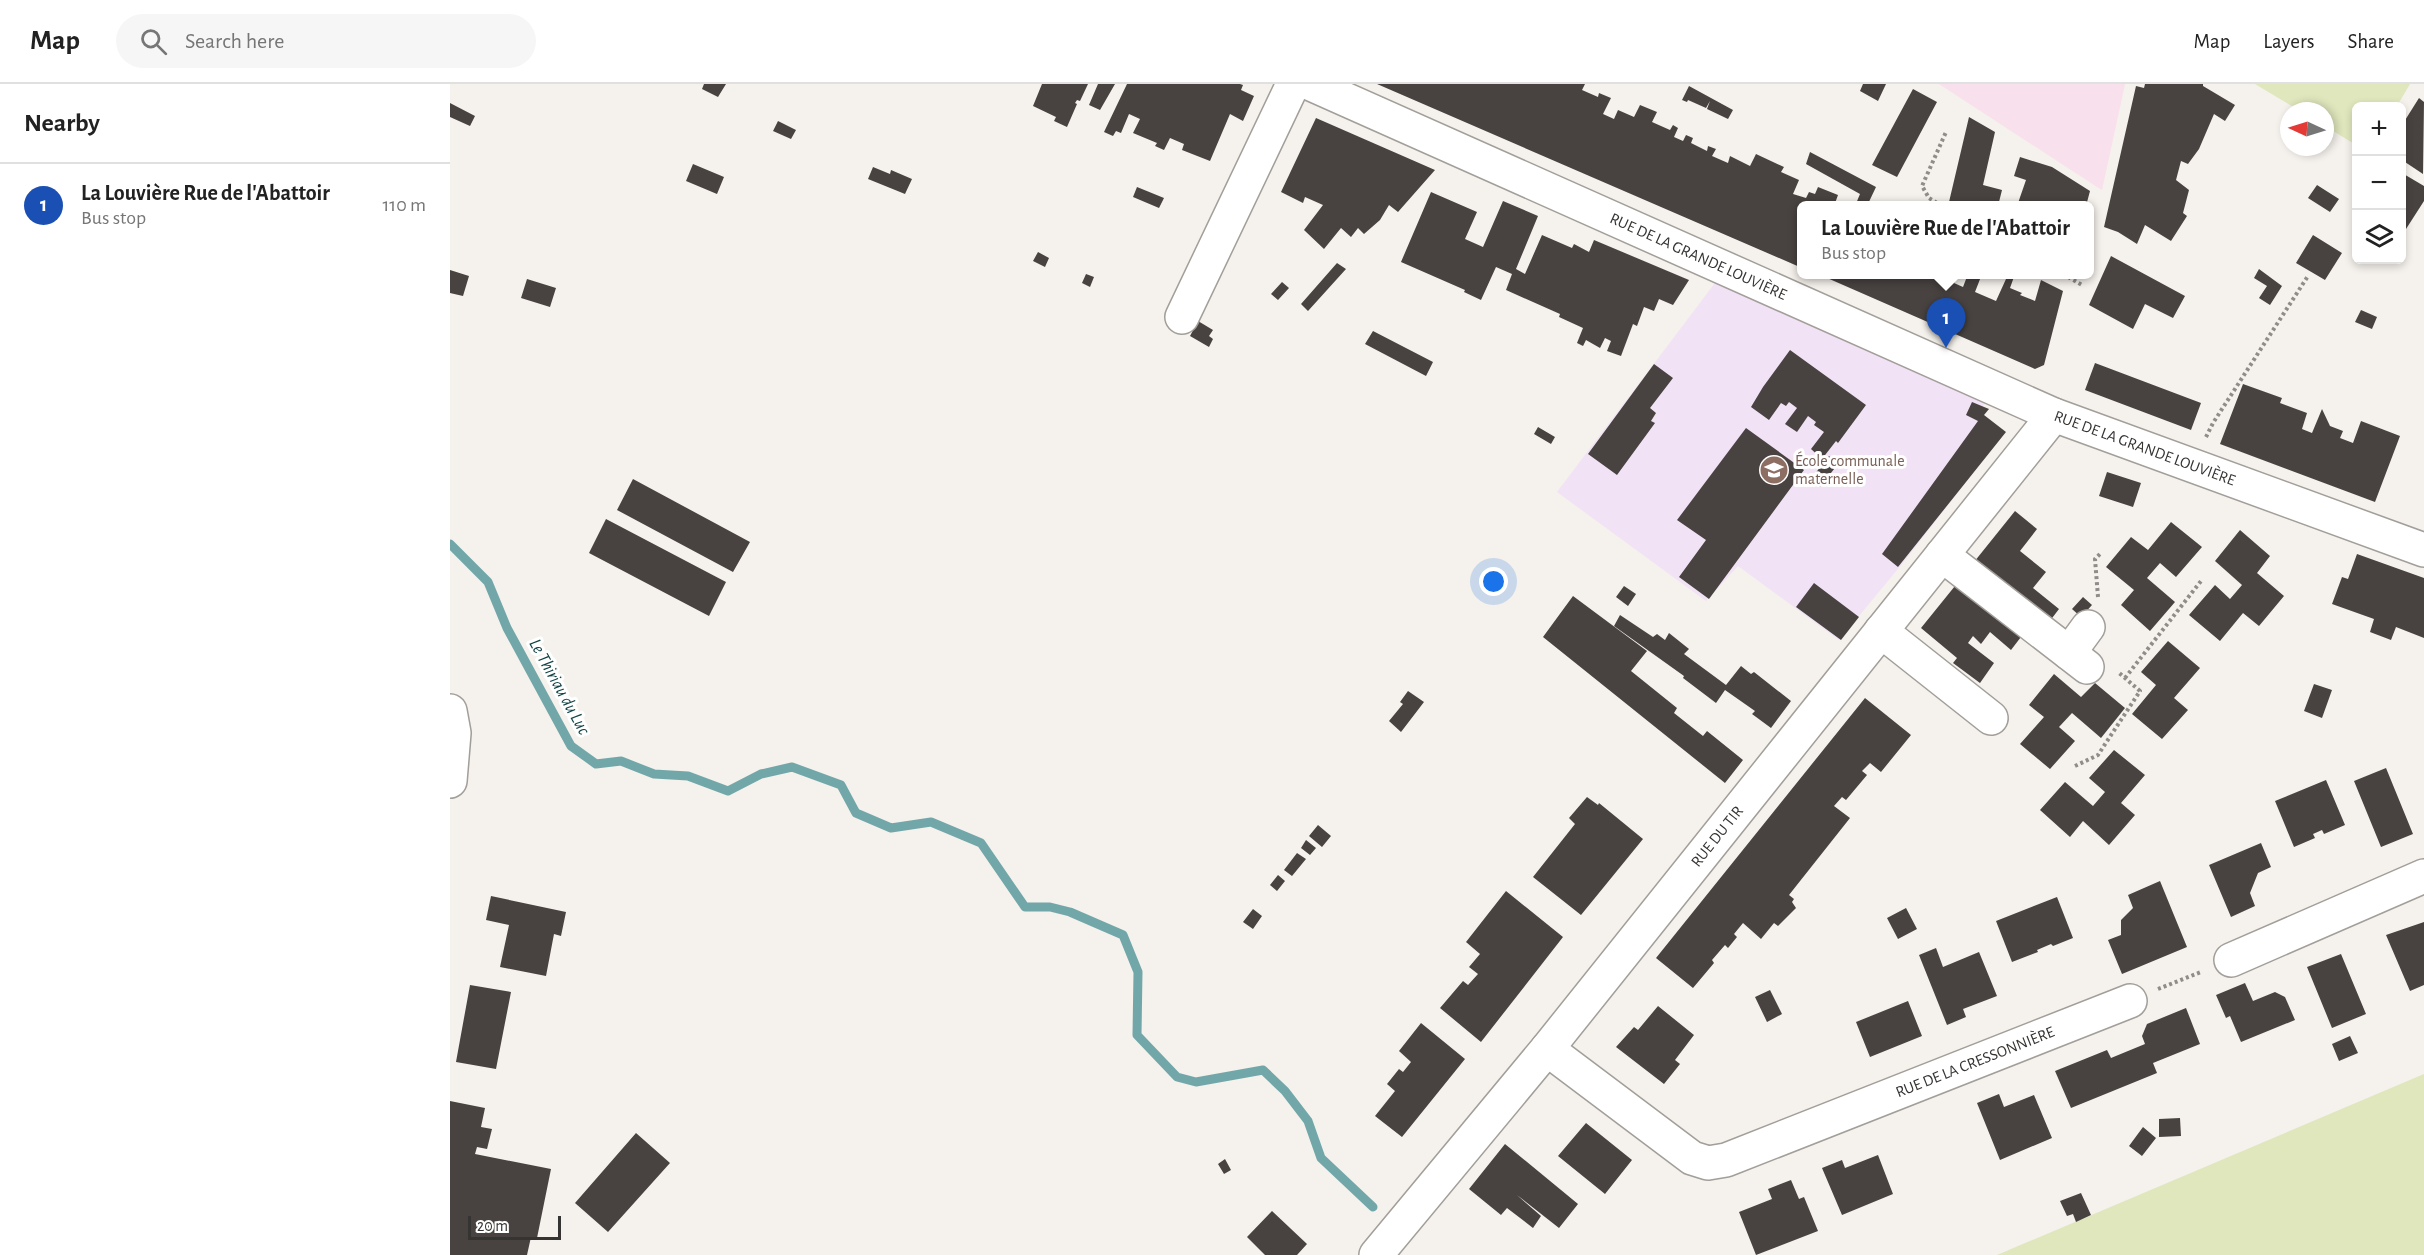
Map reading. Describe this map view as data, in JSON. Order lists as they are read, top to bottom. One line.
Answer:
{"streets":{"main road":["RUE DE LA GRANDE LOUVIÈRE","RUE DU TIR","RUE DE LA CRESSONNIÈRE"]},"crossings":[["RUE DE LA GRANDE LOUVIÈRE","RUE DU TIR"],["RUE DU TIR","RUE DE LA CRESSONNIÈRE"]],"water":["Le Thiriau du Luc"],"places":{"school or university":["École communale maternelle"]},"scale_bar":"20 m","north":"left","page":{"header":"Map","search":"Search here","nav":["Map","Layers","Share"],"heading":"Nearby","map_buttons":["+","−"],"list":[{"mark":"1","name":"La Louvière Rue de l'Abattoir","note":"Bus stop","value":"110 m"}],"popup":["La Louvière Rue de l'Abattoir","Bus stop"],"pins":"1","scale":"20 m"}}
